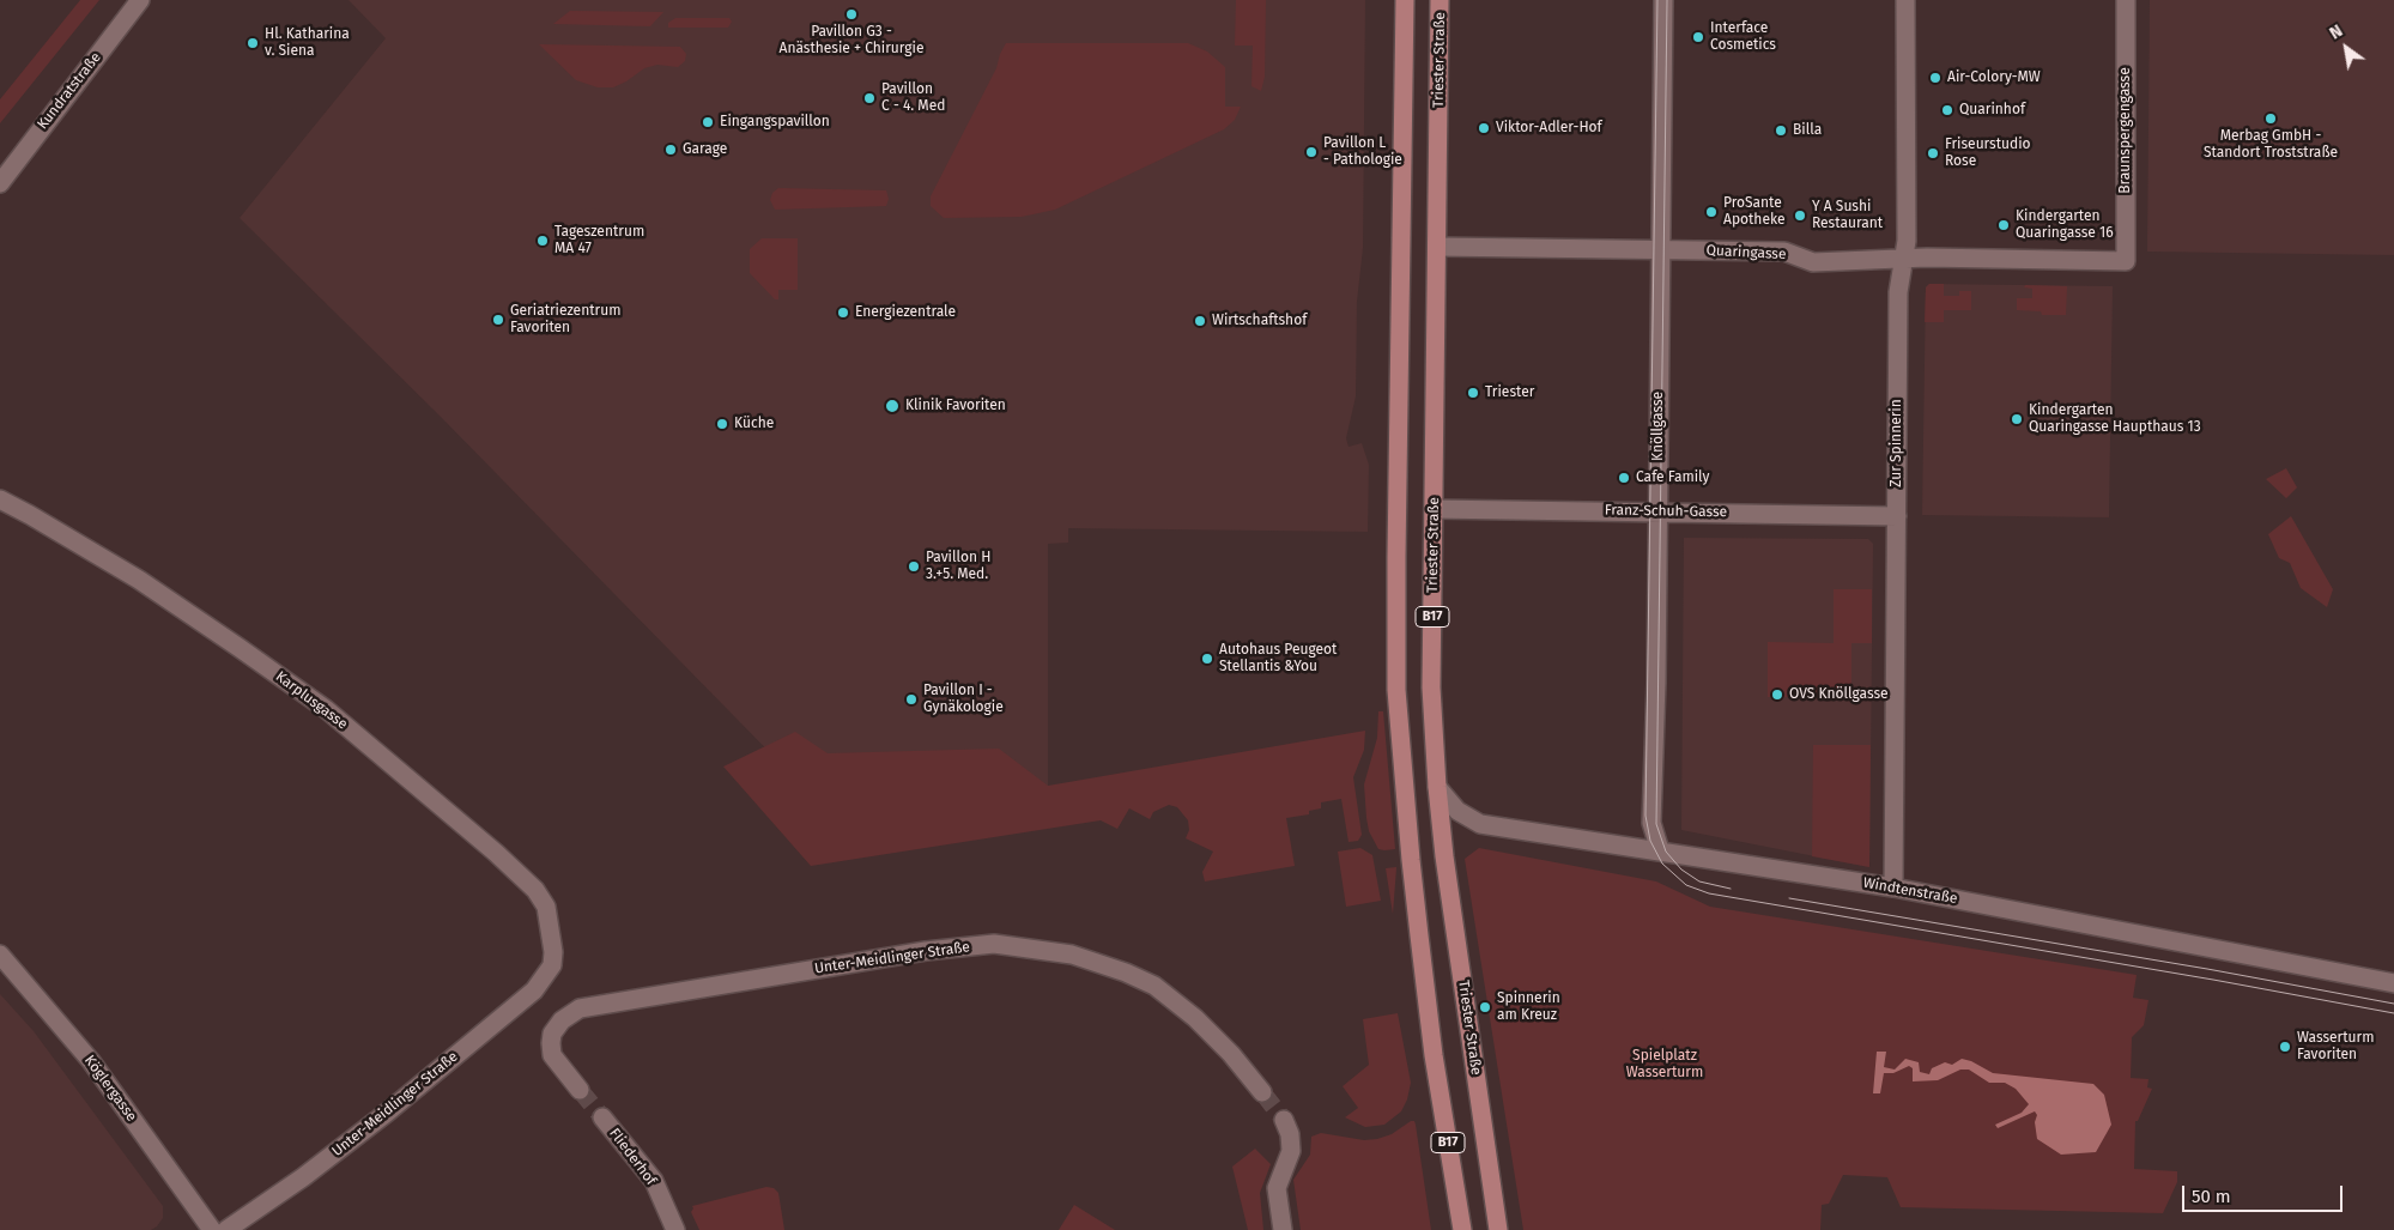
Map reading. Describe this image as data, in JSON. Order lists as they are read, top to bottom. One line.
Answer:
{"streets":{"main road":["Triester Straße","B17"],"street":["Kundratstraße","Braunspergengasse","Quaringasse","Knöllgasse","Zur Spinnerin","Franz-Schuh-Gasse","Karplusgasse","Windtenstraße","Unter-Meidlinger Straße","Köglergasse","Fliederhof"]},"crossings":[["Triester Straße","Quaringasse"],["Triester Straße","Franz-Schuh-Gasse"],["Triester Straße","Windtenstraße"],["Braunspergengasse","Quaringasse"],["Quaringasse","Knöllgasse"],["Quaringasse","Zur Spinnerin"],["Knöllgasse","Franz-Schuh-Gasse"],["Knöllgasse","Windtenstraße"],["Zur Spinnerin","Franz-Schuh-Gasse"],["Zur Spinnerin","Windtenstraße"],["Karplusgasse","Unter-Meidlinger Straße"]],"parks":["Spielplatz Wasserturm"],"places":["Pavillon G3 - Anästhesie + Chirurgie","Interface Cosmetics","Hl. Katharina v. Siena","Air-Colory-MW","Pavillon C - 4. Med","Quarinhof","Merbag GmbH - Standort Troststraße","Eingangspavillon","Viktor-Adler-Hof","Billa","Garage","Pavillon L - Pathologie","Friseurstudio Rose","ProSante Apotheke","Y A Sushi Restaurant","Kindergarten Quaringasse 16","Tageszentrum MA 47","Energiezentrale","Geriatriezentrum Favoriten","Wirtschaftshof","Triester","Klinik Favoriten","Kindergarten Quaringasse Haupthaus 13","Küche","Cafe Family","Pavillon H 3.+5. Med.","Autohaus Peugeot Stellantis &You","OVS Knöllgasse","Pavillon I - Gynäkologie","Spinnerin am Kreuz","Wasserturm Favoriten"],"scale_bar":"50 m","north":"top left"}
